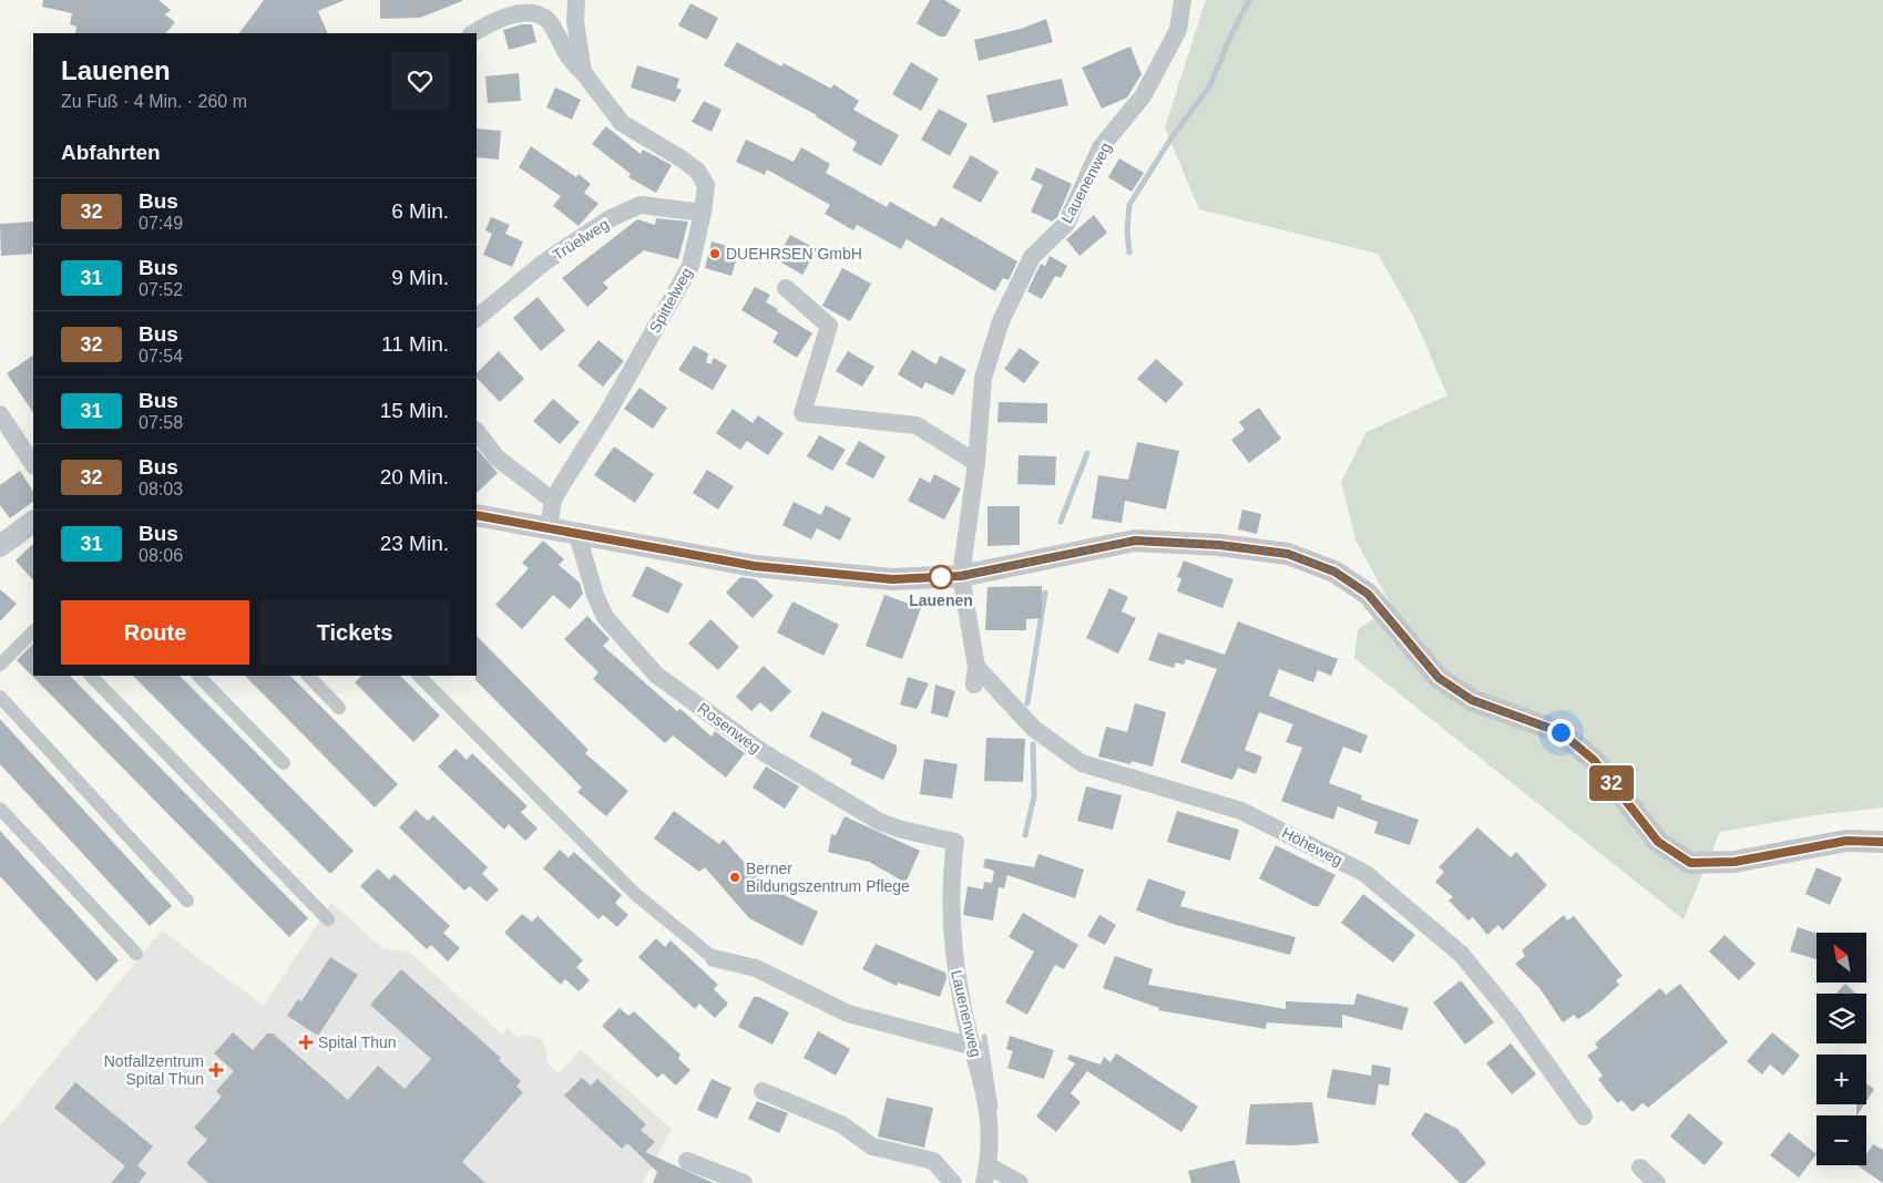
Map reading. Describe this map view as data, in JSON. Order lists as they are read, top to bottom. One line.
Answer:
{"streets":{"street":["Lauenenweg","Trüelweg","Spittelweg","Rosenweg","Höheweg"]},"crossings":[["Lauenenweg","Rosenweg"],["Lauenenweg","Höheweg"],["Trüelweg","Spittelweg"]],"places":{"other":["DUEHRSEN GmbH","Lauenen","Berner Bildungszentrum Pflege"],"health":["Spital Thun","Notfallzentrum Spital Thun"]},"lines":["bus line 32"],"north":"top left","page":{"on_map":"32","heading":[["Lauenen","Zu Fuß · 4 Min. · 260 m"],"Abfahrten"],"list":[{"mark":"32","name":"Bus","note":"07:49","value":"6 Min."},{"mark":"31","name":"Bus","note":"07:52","value":"9 Min."},{"mark":"32","name":"Bus","note":"07:54","value":"11 Min."},{"mark":"31","name":"Bus","note":"07:58","value":"15 Min."},{"mark":"32","name":"Bus","note":"08:03","value":"20 Min."},{"mark":"31","name":"Bus","note":"08:06","value":"23 Min."}],"buttons":["Route","Tickets"],"map_buttons":["+","−"]}}
